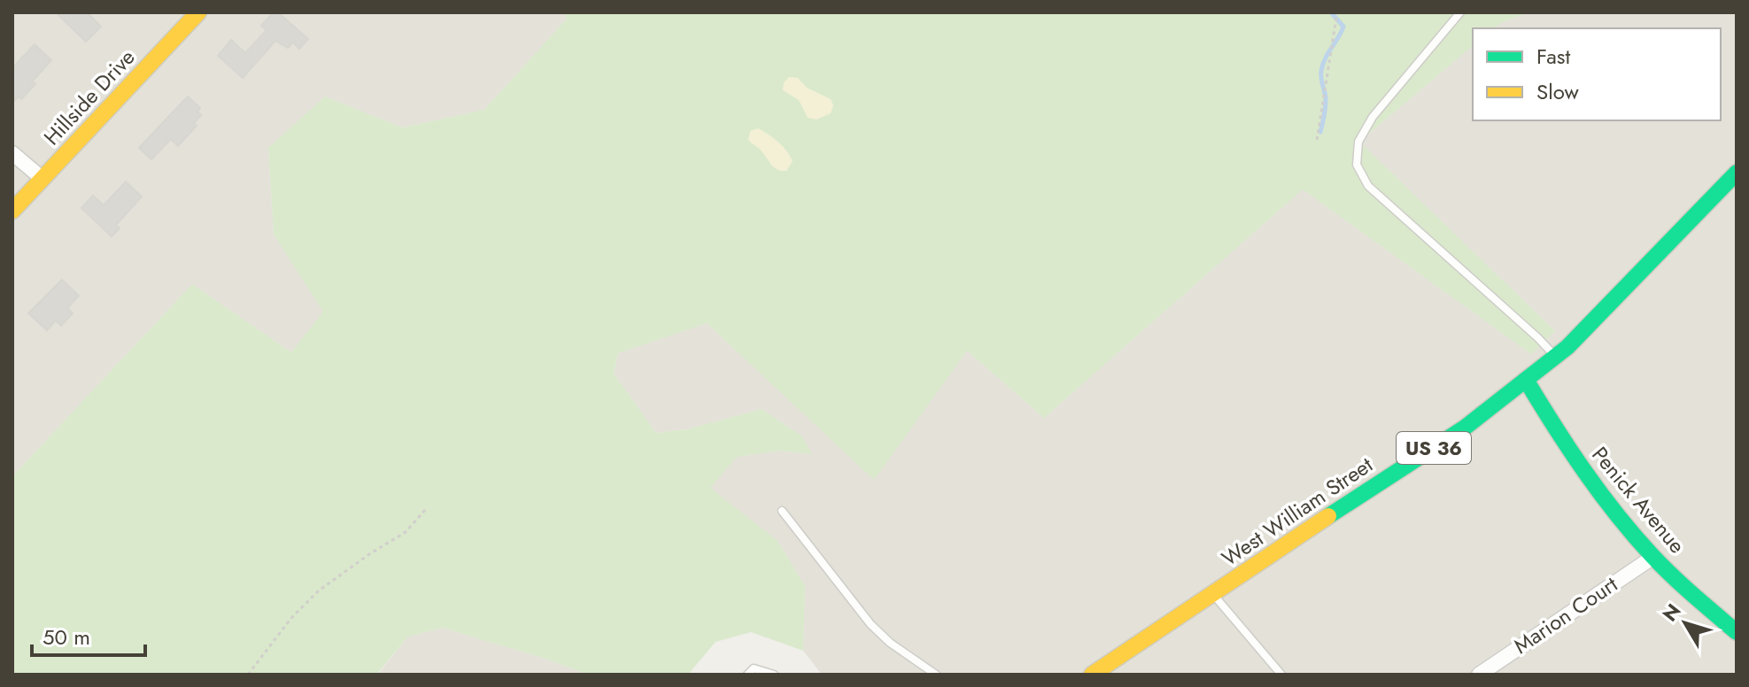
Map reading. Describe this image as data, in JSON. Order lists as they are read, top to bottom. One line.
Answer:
{"streets":{"main road":["Hillside Drive","US 36","Penick Avenue","West William Street"],"street":["Marion Court"]},"crossings":[["Penick Avenue","West William Street"],["Penick Avenue","Marion Court"]],"legend":["Fast","Slow"],"scale_bar":"50 m","north":"top left"}
